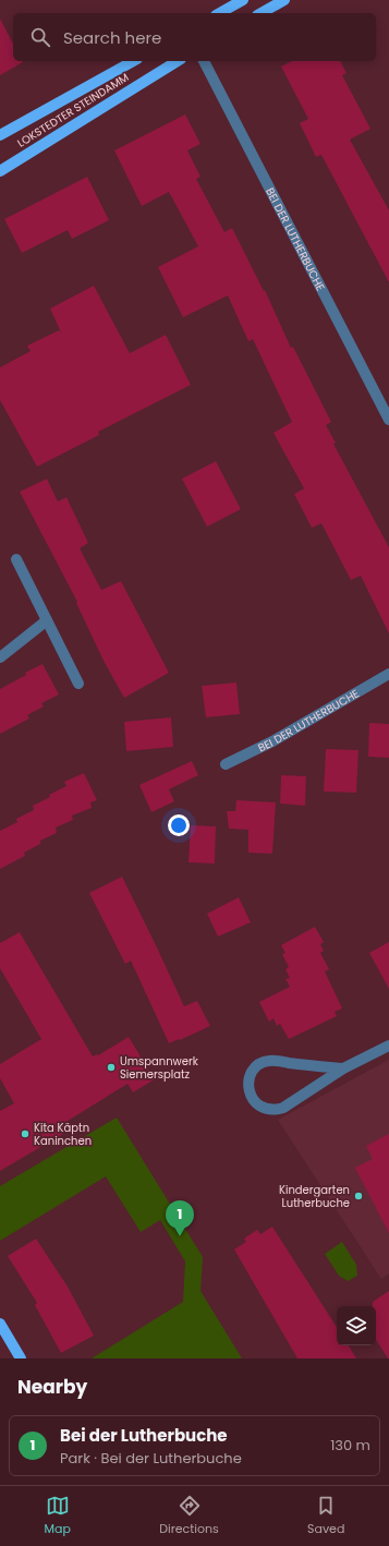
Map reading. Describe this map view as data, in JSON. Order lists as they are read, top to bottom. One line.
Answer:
{"streets":{"main road":["LOKSTEDTER STEINDAMM"],"street":["BEI DER LUTHERBUCHE"]},"places":["Umspannwerk Siemersplatz","Kita Käptn Kaninchen","Kindergarten Lutherbuche"],"page":{"search":"Search here","pins":"1","heading":"Nearby","list":[{"mark":"1","name":"Bei der Lutherbuche","note":"Park · Bei der Lutherbuche","value":"130 m"}],"nav":["Map","Directions","Saved"]}}
